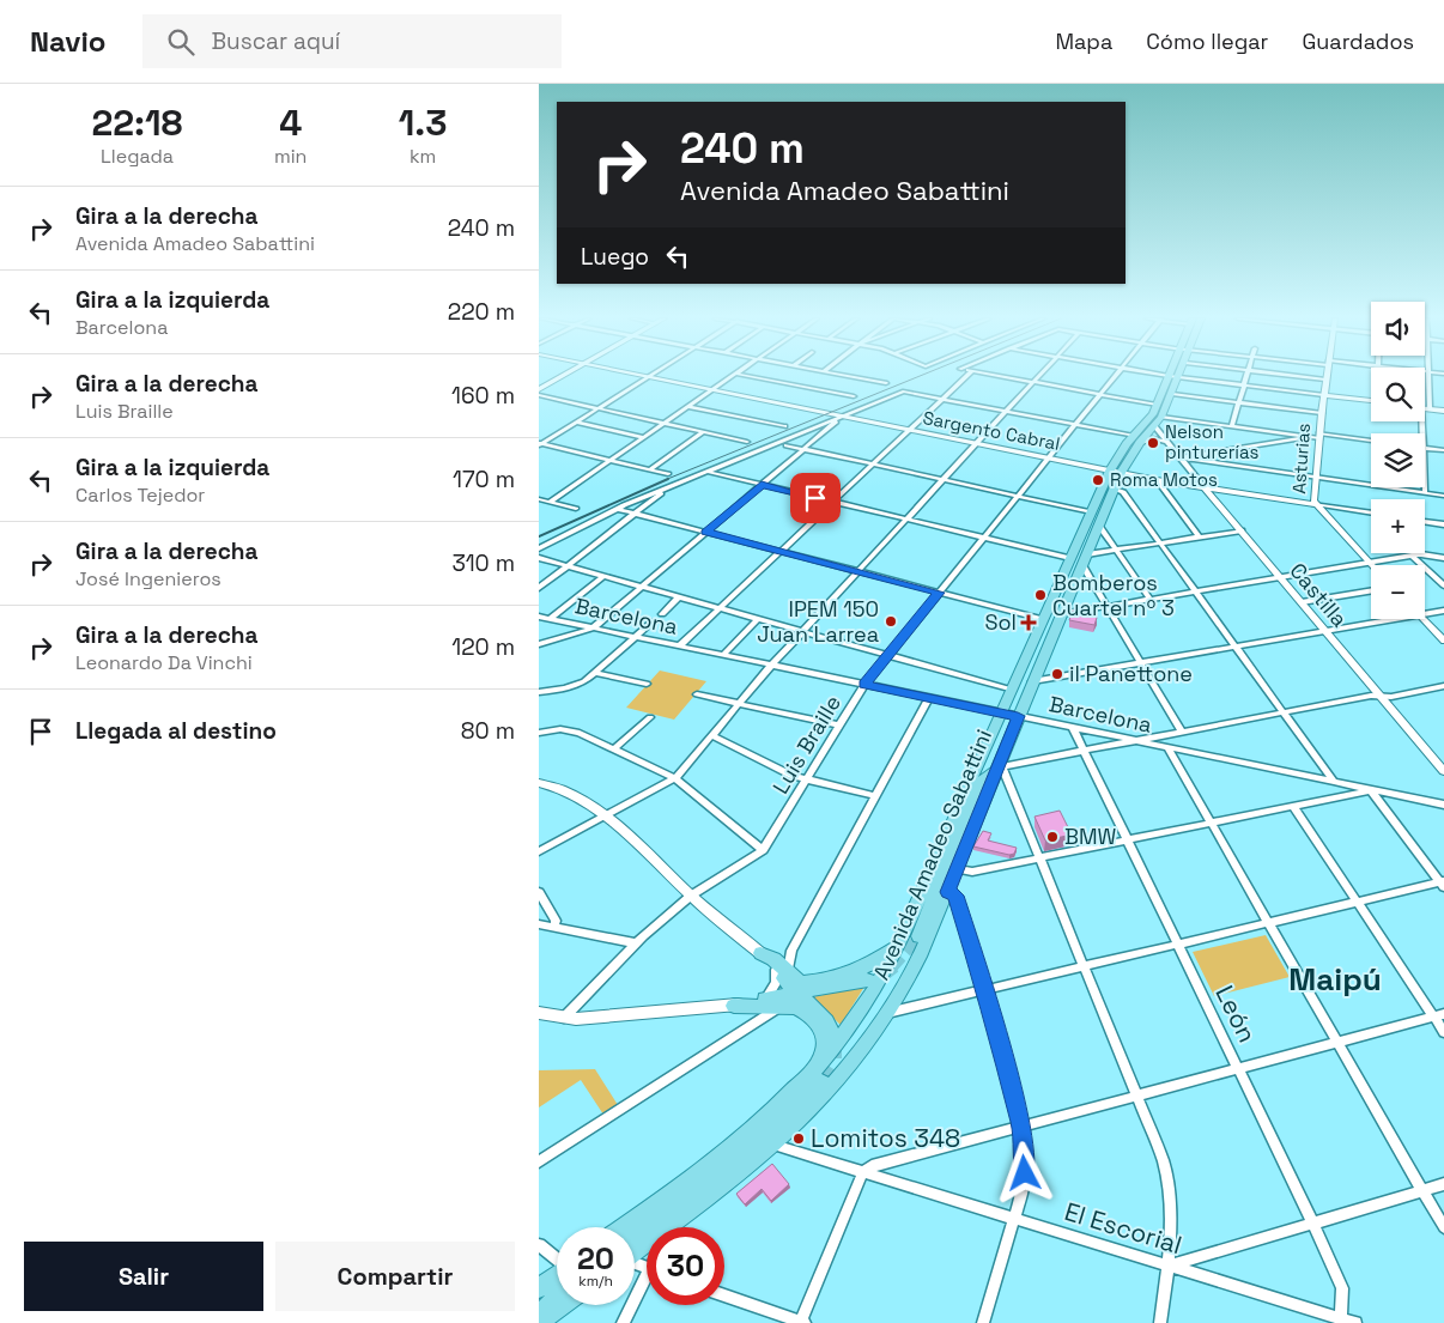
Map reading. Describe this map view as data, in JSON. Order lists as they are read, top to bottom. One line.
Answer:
{"streets":{"main road":["Avenida Amadeo Sabattini"],"street":["Sargento Cabral","Asturias","Castilla","Barcelona","Luis Braille","León","El Escorial"]},"crossings":[["Sargento Cabral","Asturias"],["Sargento Cabral","Castilla"],["Sargento Cabral","Luis Braille"],["Sargento Cabral","Avenida Amadeo Sabattini"],["Castilla","Avenida Amadeo Sabattini"],["Barcelona","Luis Braille"],["Barcelona","Avenida Amadeo Sabattini"],["Barcelona","León"],["Avenida Amadeo Sabattini","El Escorial"],["León","El Escorial"]],"districts":["Maipú"],"places":{"other":["Nelson pinturerías","Roma Motos","Bomberos Cuartel nº 3","IPEM 150 Juan Larrea","il Panettone","BMW","Lomitos 348"],"health":["Sol"]},"page":{"header":"Navio","search":"Buscar aquí","nav":["Mapa","Cómo llegar","Guardados"],"eta":["22:18","Llegada","4","min","1.3","km"],"turn":["240 m","Avenida Amadeo Sabattini"],"list":[{"name":"Gira a la derecha","note":"Avenida Amadeo Sabattini","value":"240 m"},{"name":"Gira a la izquierda","note":"Barcelona","value":"220 m"},{"name":"Gira a la derecha","note":"Luis Braille","value":"160 m"},{"name":"Gira a la izquierda","note":"Carlos Tejedor","value":"170 m"},{"name":"Gira a la derecha","note":"José Ingenieros","value":"310 m"},{"name":"Gira a la derecha","note":"Leonardo Da Vinchi","value":"120 m"},{"name":"Llegada al destino","value":"80 m"}],"then":"Luego","map_buttons":["+","−"],"speed":"20 km/h","limit":"30","buttons":["Salir","Compartir"]}}
